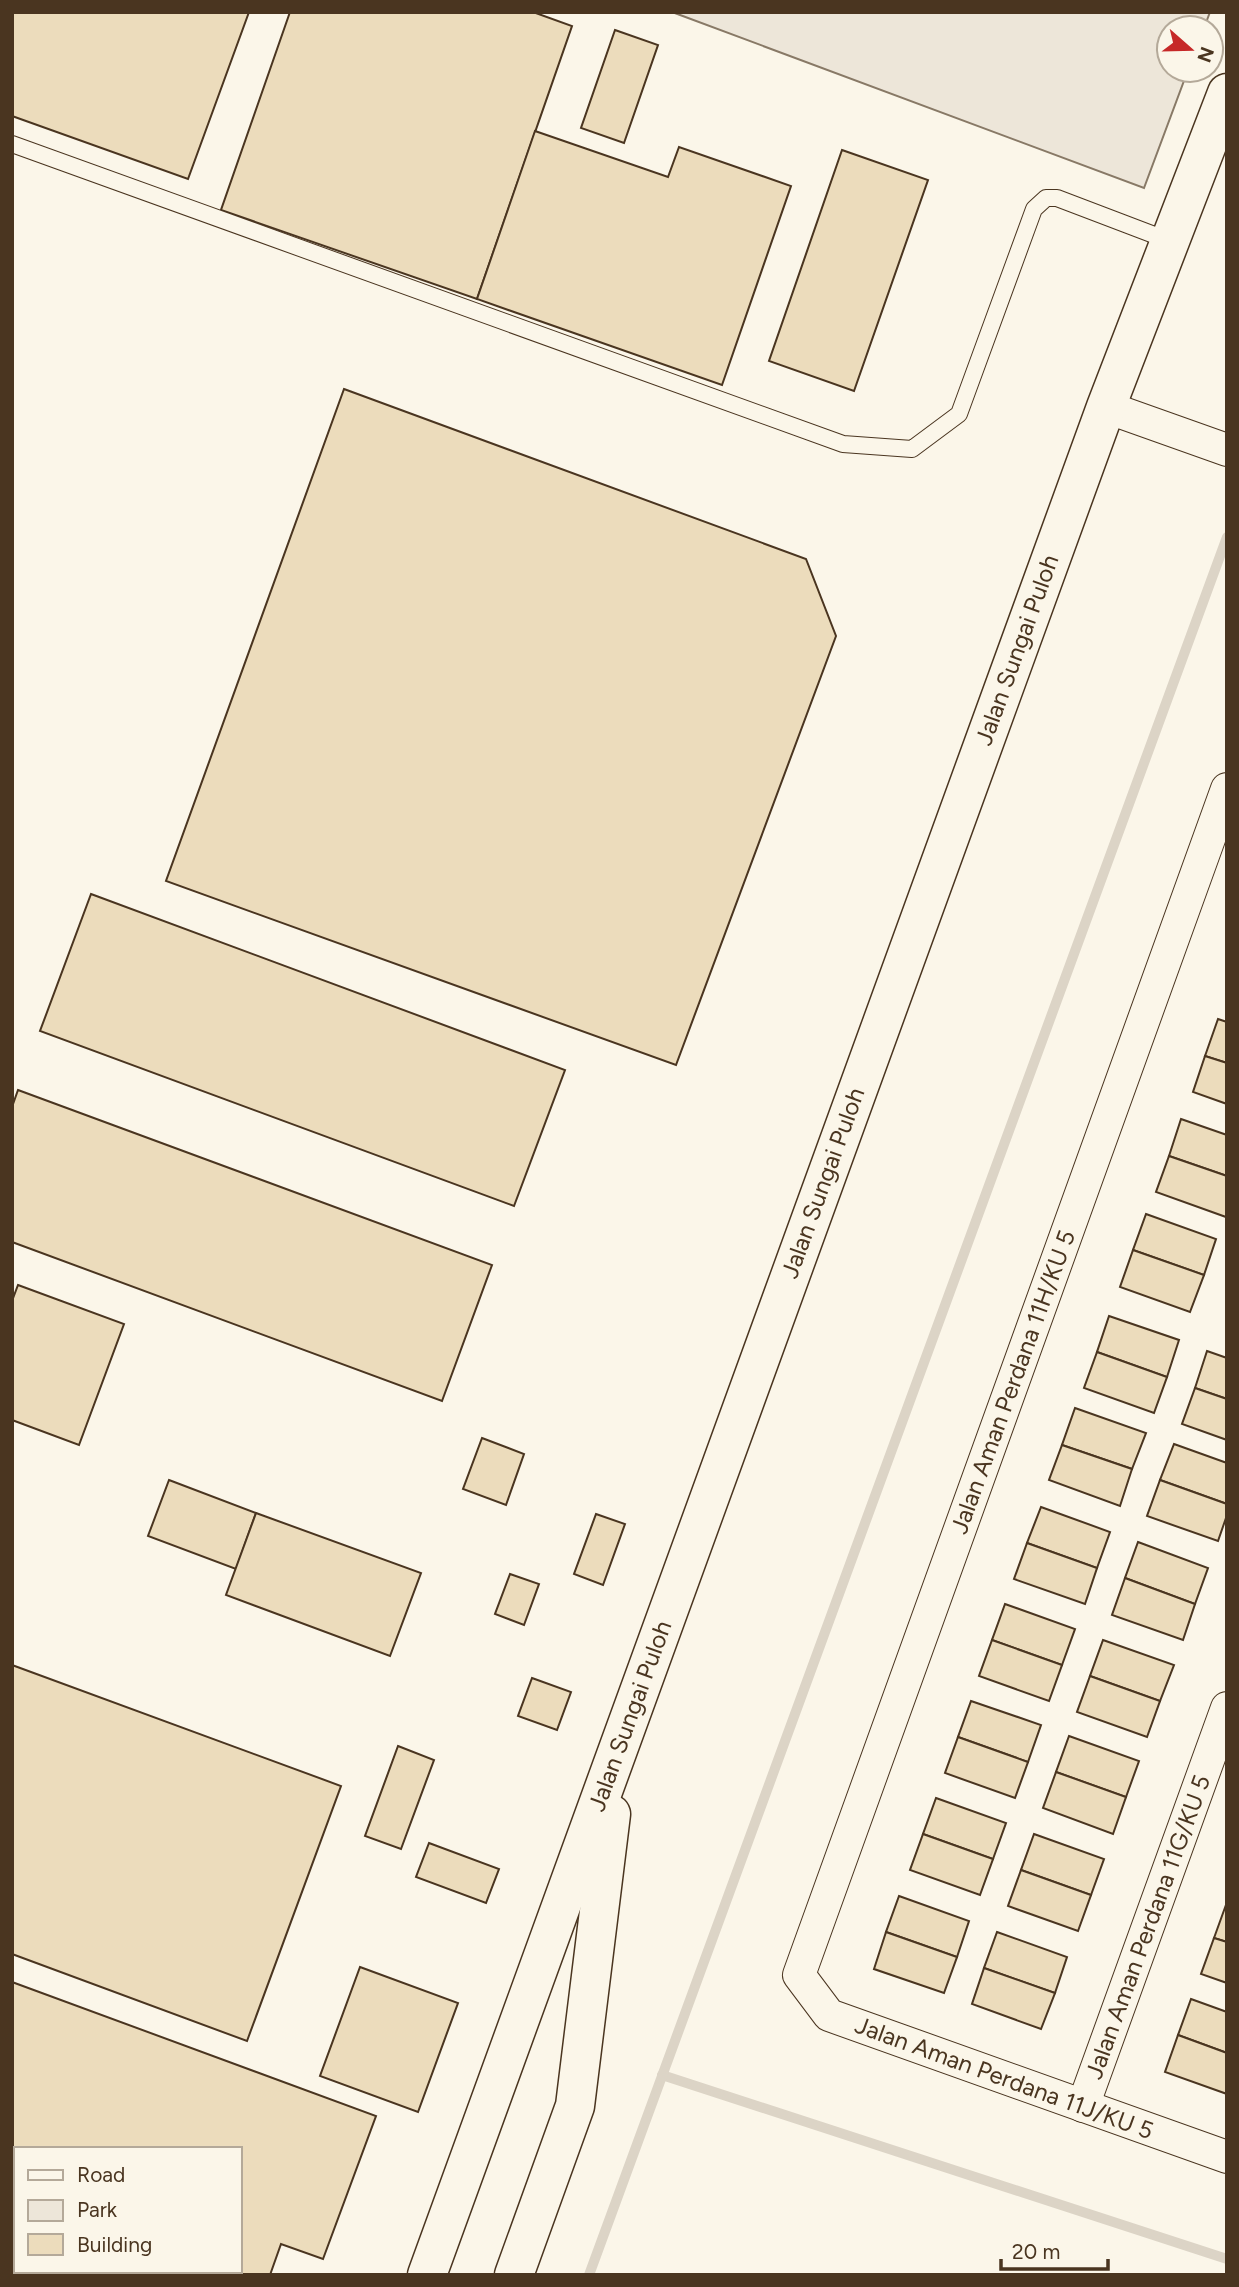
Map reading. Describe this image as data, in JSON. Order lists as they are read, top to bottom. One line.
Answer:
{"streets":{"street":["Jalan Sungai Puloh","Jalan Aman Perdana 11H/KU 5","Jalan Aman Perdana 11G/KU 5","Jalan Aman Perdana 11J/KU 5"]},"crossings":[["Jalan Aman Perdana 11H/KU 5","Jalan Aman Perdana 11J/KU 5"],["Jalan Aman Perdana 11G/KU 5","Jalan Aman Perdana 11J/KU 5"]],"legend":["Road","Park","Building"],"scale_bar":"20 m","north":"right"}
